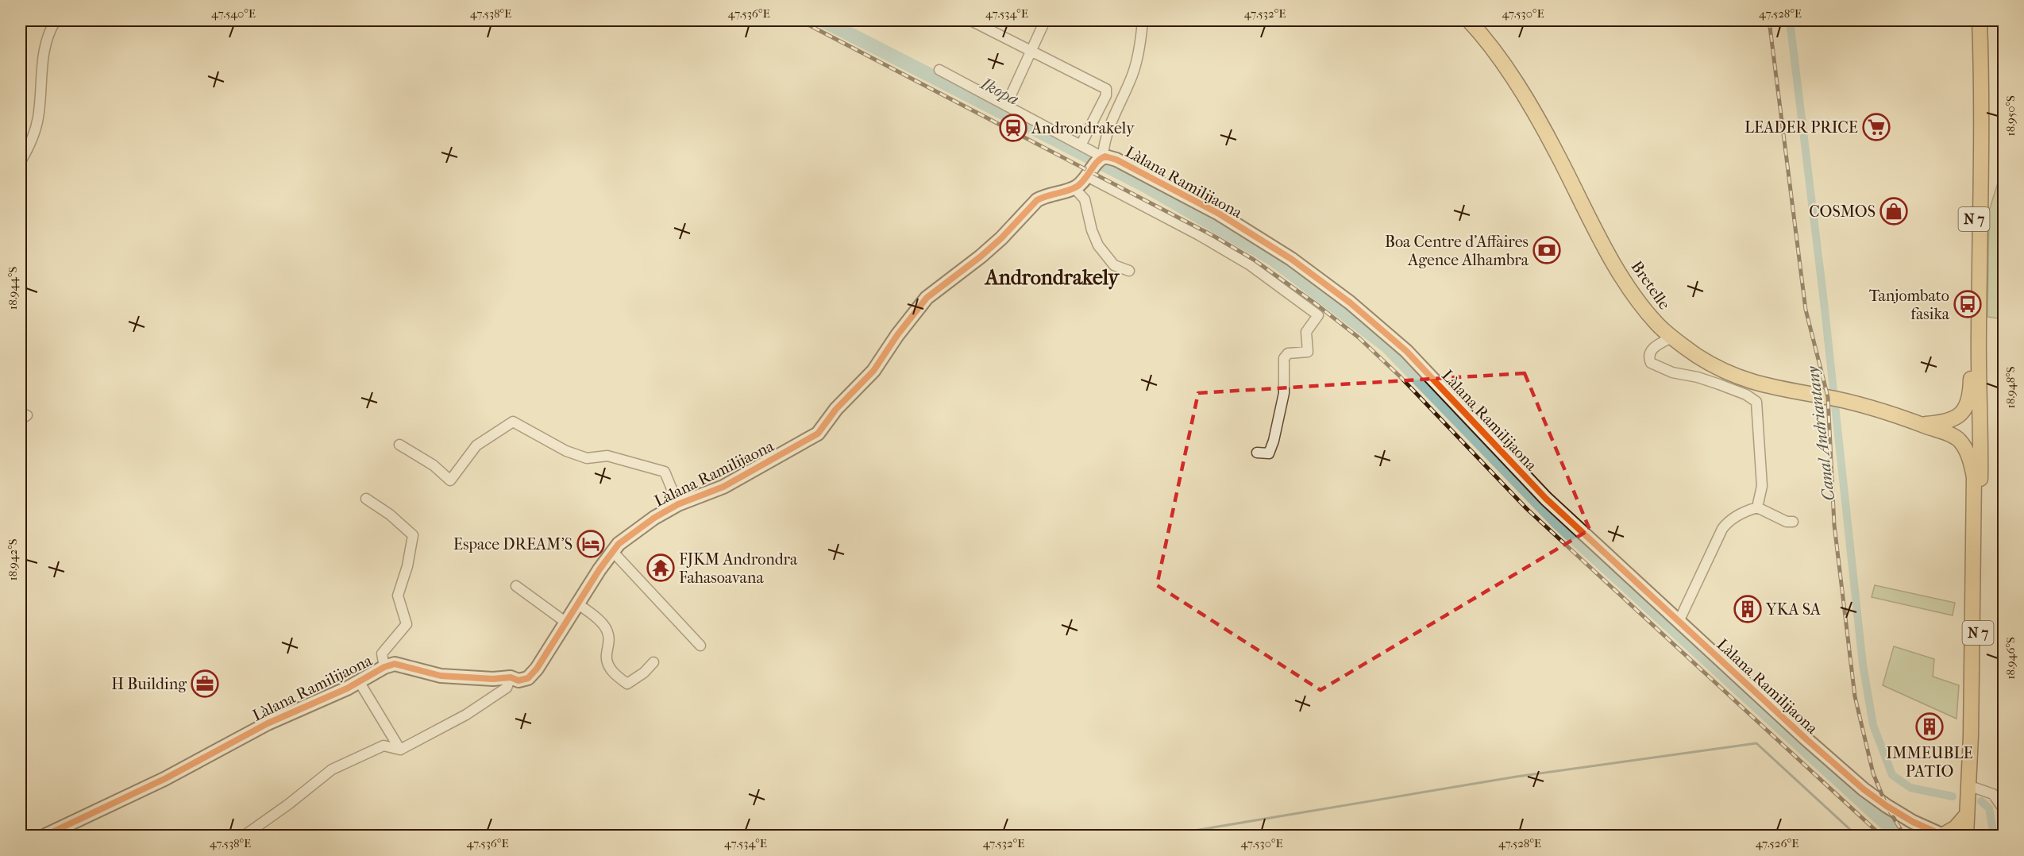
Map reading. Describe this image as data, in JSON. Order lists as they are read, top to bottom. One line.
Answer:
{"streets":{"main road":["N 7","Bretelle"],"street":["Làlana Ramilijaona"]},"crossings":[["N 7","Bretelle"]],"districts":["Androndrakely"],"water":["Ikopa","Canal Andriantany"],"places":{"supermarket":["LEADER PRICE"],"station":["Androndrakely"],"shop":["COSMOS"],"bank":["Boa Centre d'Affaires Agence Alhambra"],"bus stop":["Tanjombato fasika"],"hotel":["Espace DREAM'S"],"temple":["FJKM Androndra Fahasoavana"],"building":["YKA SA","IMMEUBLE PATIO"],"office":["H Building"]},"coordinates":["47.540°E","47.538°E","47.536°E","47.534°E","47.532°E","47.530°E","47.528°E","18.950°S","18.944°S","18.948°S","18.942°S","18.946°S","47.526°E"]}
